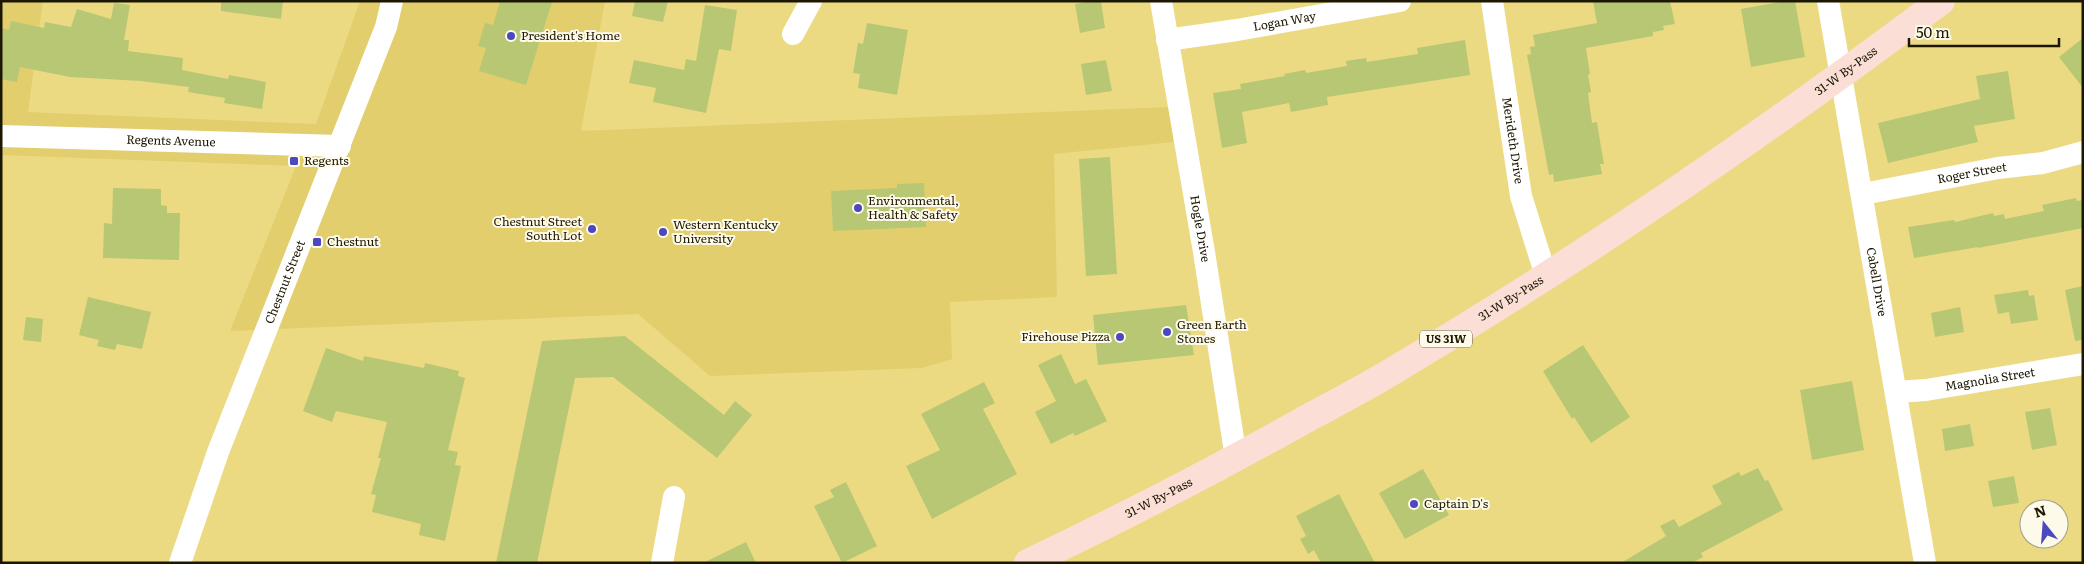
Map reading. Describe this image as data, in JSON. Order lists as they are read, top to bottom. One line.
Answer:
{"streets":{"main road":["31-W By-Pass","US 31W"],"street":["Logan Way","Merideth Drive","Regents Avenue","Roger Street","Hogle Drive","Chestnut Street","Cabell Drive","Magnolia Street"]},"crossings":[["Logan Way","Hogle Drive"],["31-W By-Pass","Merideth Drive"],["31-W By-Pass","Hogle Drive"],["31-W By-Pass","Cabell Drive"],["Regents Avenue","Chestnut Street"],["Roger Street","Cabell Drive"],["Cabell Drive","Magnolia Street"]],"places":{"other":["President's Home","Environmental, Health & Safety","Chestnut Street South Lot","Western Kentucky University","Green Earth Stones","Firehouse Pizza","Captain D's"],"transit":["Regents","Chestnut"]},"scale_bar":"50 m","north":"top"}
